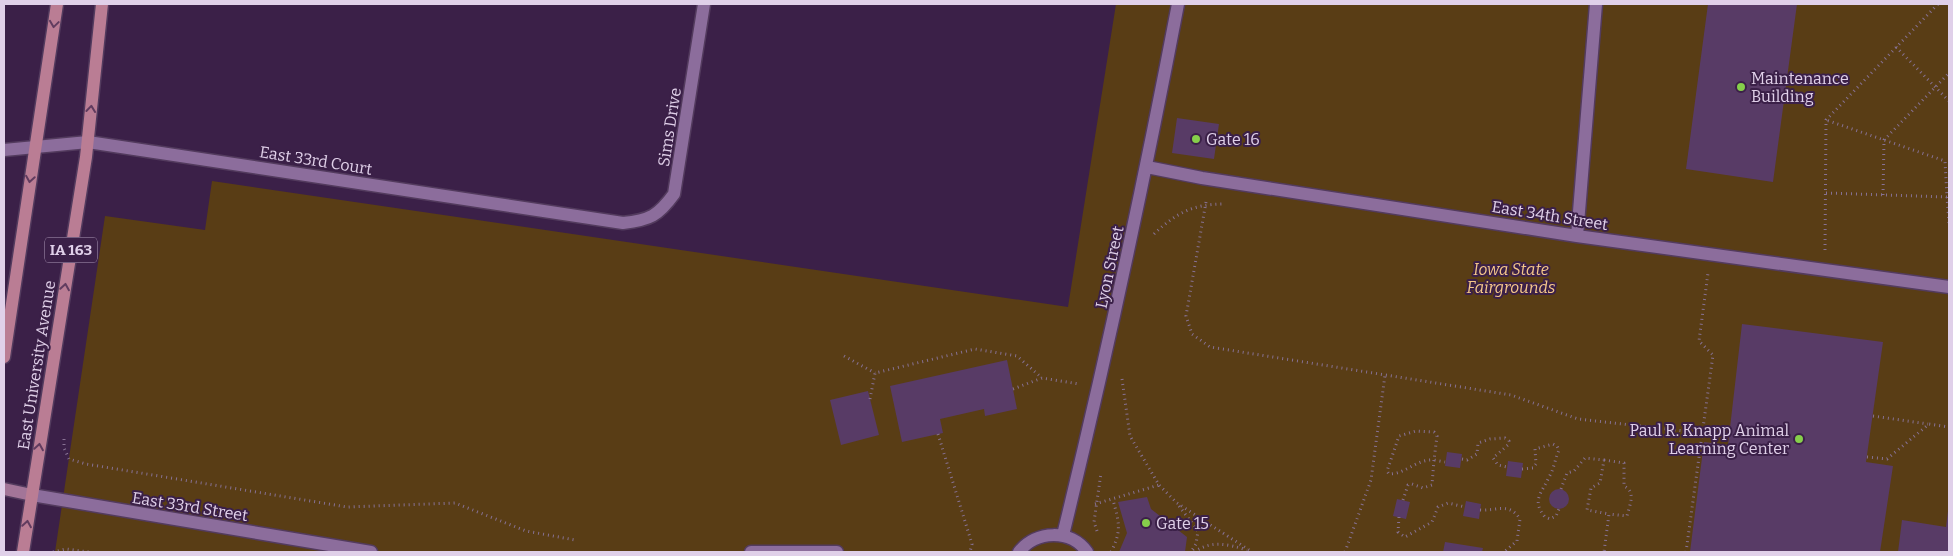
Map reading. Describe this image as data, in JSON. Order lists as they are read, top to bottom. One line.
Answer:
{"streets":{"main road":["IA 163","East University Avenue"],"street":["Sims Drive","East 33rd Court","East 34th Street","Lyon Street","East 33rd Street"]},"crossings":[["Sims Drive","East 33rd Court"],["East 33rd Court","East University Avenue"],["East 34th Street","Lyon Street"],["East University Avenue","East 33rd Street"]],"parks":["Iowa State Fairgrounds"],"places":["Maintenance Building","Gate 16","Paul R. Knapp Animal Learning Center","Gate 15"]}
